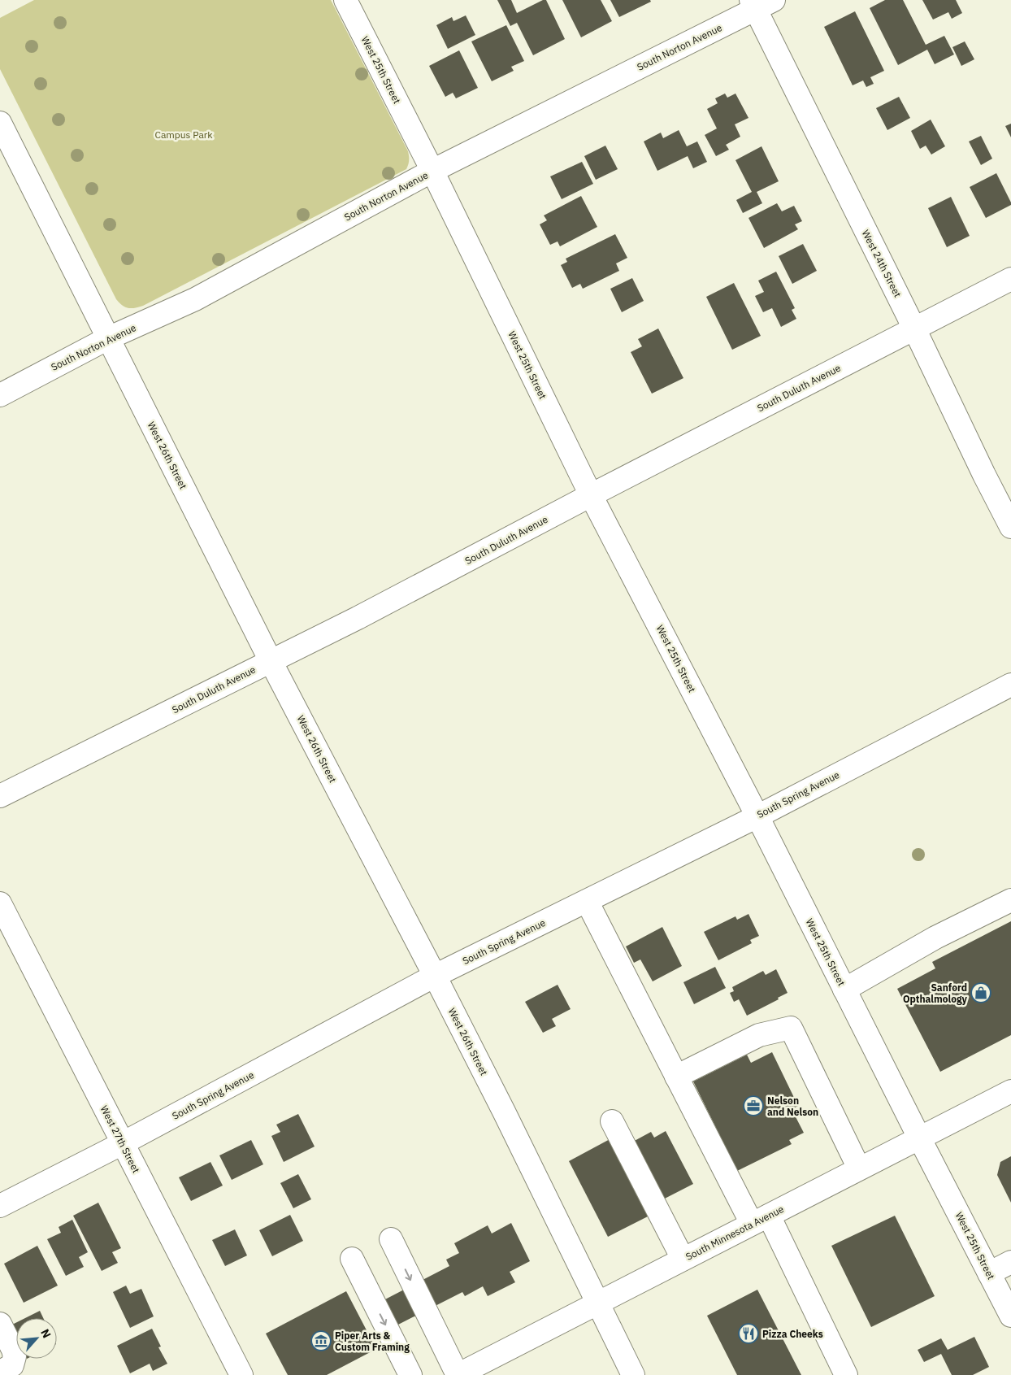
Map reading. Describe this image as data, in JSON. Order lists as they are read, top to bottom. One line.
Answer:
{"streets":{"street":["South Norton Avenue","West 25th Street","West 24th Street","South Duluth Avenue","West 26th Street","South Spring Avenue","West 27th Street","South Minnesota Avenue"]},"crossings":[["South Norton Avenue","West 25th Street"],["South Norton Avenue","West 24th Street"],["South Norton Avenue","West 26th Street"],["West 25th Street","South Duluth Avenue"],["West 25th Street","South Spring Avenue"],["West 25th Street","South Minnesota Avenue"],["West 24th Street","South Duluth Avenue"],["South Duluth Avenue","West 26th Street"],["West 26th Street","South Spring Avenue"],["West 26th Street","South Minnesota Avenue"],["South Spring Avenue","West 27th Street"]],"parks":["Campus Park"],"places":{"shop":["Sanford Opthalmology"],"office":["Nelson and Nelson"],"restaurant":["Pizza Cheeks"],"museum":["Piper Arts & Custom Framing"]},"north":"top right"}
